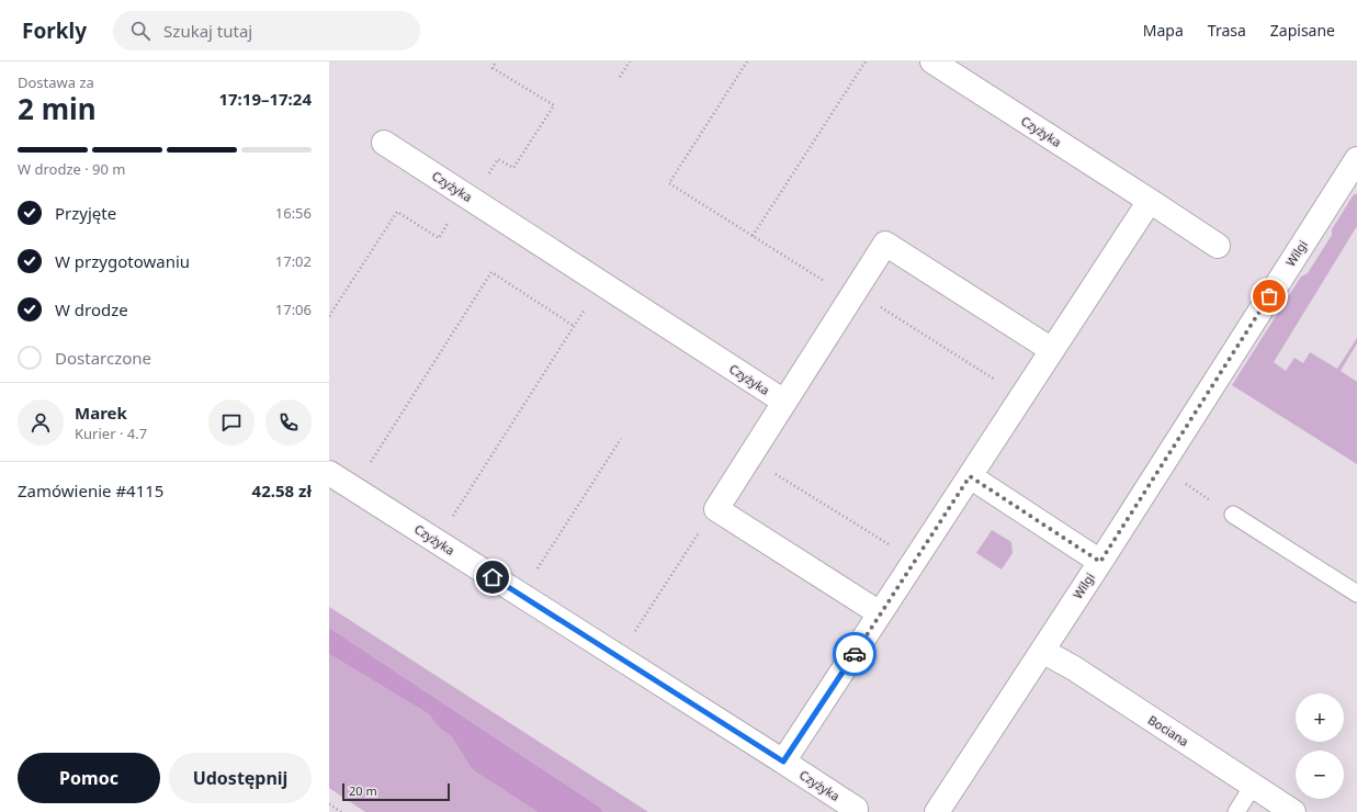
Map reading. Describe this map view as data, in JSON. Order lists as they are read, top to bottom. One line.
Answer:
{"streets":{"street":["Czyżyka","Wilgi","Bociana"]},"crossings":[["Wilgi","Bociana"]],"scale_bar":"20 m","page":{"header":"Forkly","search":"Szukaj tutaj","nav":["Mapa","Trasa","Zapisane"],"heading":["2 min","Dostawa za","17:19–17:24"],"panel":["Marek","Kurier · 4.7","Zamówienie #4115","42.58 zł"],"bar":"W drodze · 90 m","list":[["Przyjęte","16:56"],["W przygotowaniu","17:02"],["W drodze","17:06"],"Dostarczone"],"map_buttons":["+","−"],"buttons":["Pomoc","Udostępnij"],"scale":"20 m"}}
